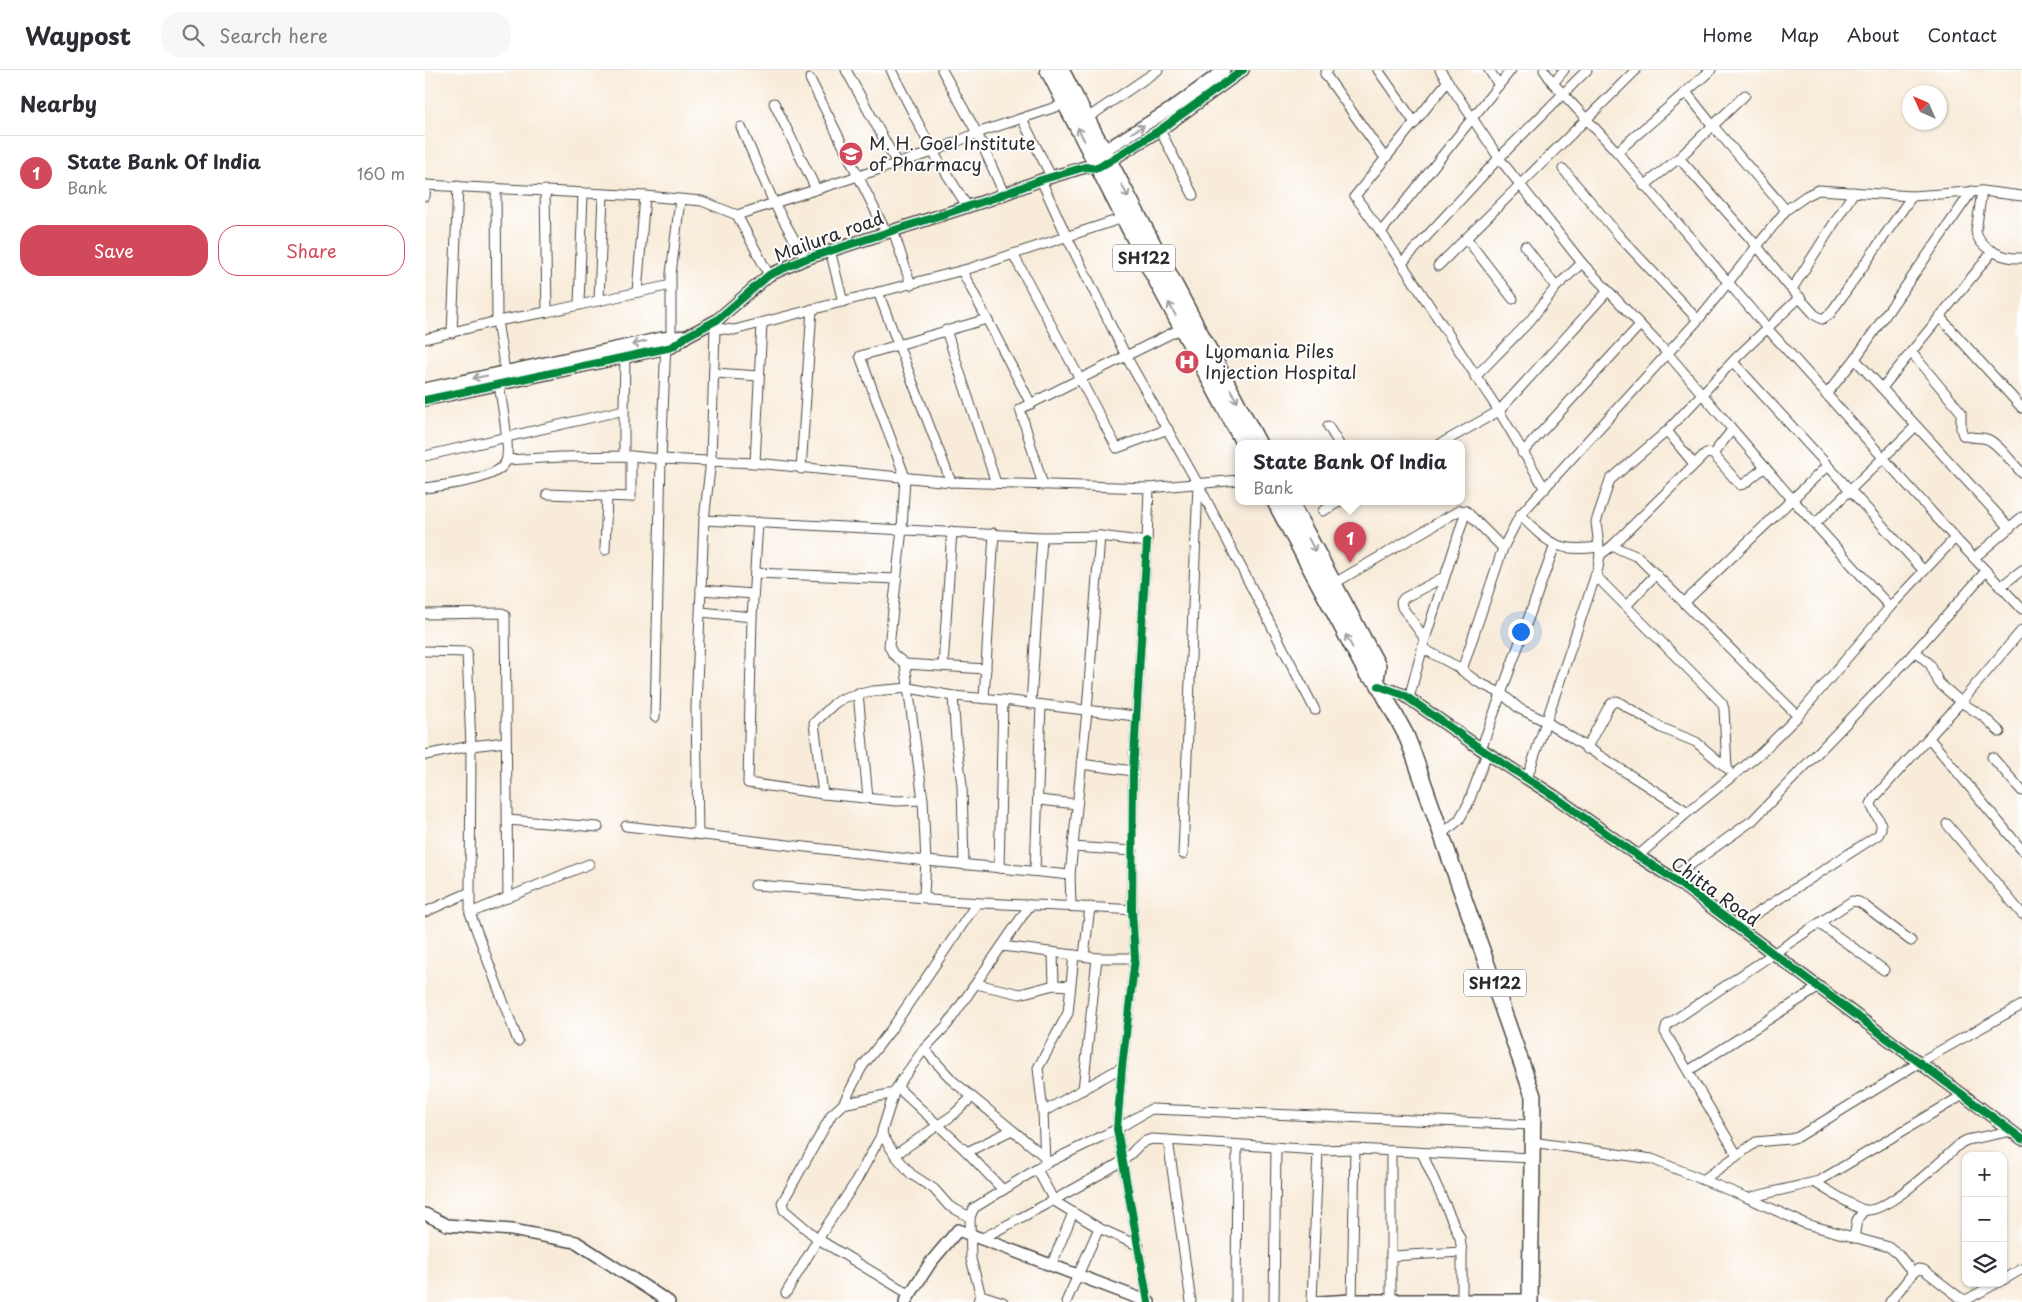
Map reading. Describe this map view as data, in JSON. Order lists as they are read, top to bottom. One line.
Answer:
{"streets":{"main road":["SH122"],"street":["Mailura road","Chitta Road"]},"crossings":[["Mailura road","SH122"],["SH122","Chitta Road"]],"places":{"school or university":["M. H. Goel Institute of Pharmacy"],"hospital":["Lyomania Piles Injection Hospital"]},"north":"top left","page":{"header":"Waypost","search":"Search here","nav":["Home","Map","About","Contact"],"heading":"Nearby","list":[{"mark":"1","name":"State Bank Of India","note":"Bank","value":"160 m"}],"buttons":["Save","Share"],"popup":["State Bank Of India","Bank"],"pins":"1","map_buttons":["+","−"]}}
